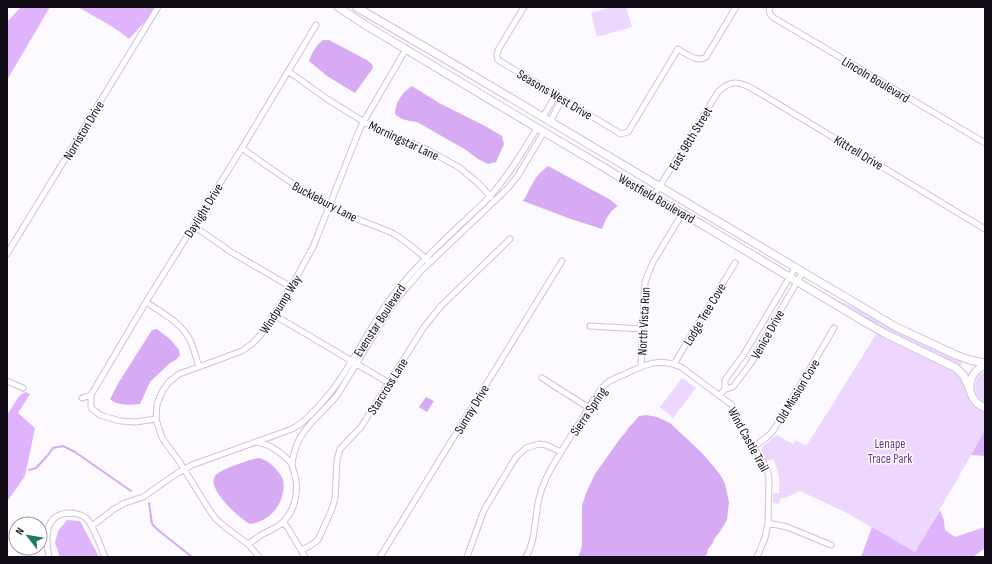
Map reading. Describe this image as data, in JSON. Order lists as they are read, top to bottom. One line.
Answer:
{"streets":{"main road":["Westfield Boulevard"],"street":["Lincoln Boulevard","Seasons West Drive","Norriston Drive","East 98th Street","Morningstar Lane","Kittrell Drive","Bucklebury Lane","Daylight Drive","Windpump Way","Lodge Tree Cove","Evenstar Boulevard","North Vista Run","Venice Drive","Starcross Lane","Old Mission Cove","Sunray Drive","Sierra Spring","Wind Castle Trail"]},"crossings":[["East 98th Street","Kittrell Drive"],["East 98th Street","Westfield Boulevard"],["Morningstar Lane","Daylight Drive"],["Morningstar Lane","Windpump Way"],["Morningstar Lane","Evenstar Boulevard"],["Westfield Boulevard","Windpump Way"],["Westfield Boulevard","Evenstar Boulevard"],["Westfield Boulevard","North Vista Run"],["Westfield Boulevard","Venice Drive"],["Bucklebury Lane","Daylight Drive"],["Bucklebury Lane","Windpump Way"],["Bucklebury Lane","Evenstar Boulevard"],["Windpump Way","Evenstar Boulevard"],["Lodge Tree Cove","Sierra Spring"],["North Vista Run","Sierra Spring"],["Venice Drive","Sierra Spring"],["Venice Drive","Wind Castle Trail"],["Old Mission Cove","Wind Castle Trail"],["Sierra Spring","Wind Castle Trail"]],"parks":["Lenape Trace Park"],"north":"top left"}
